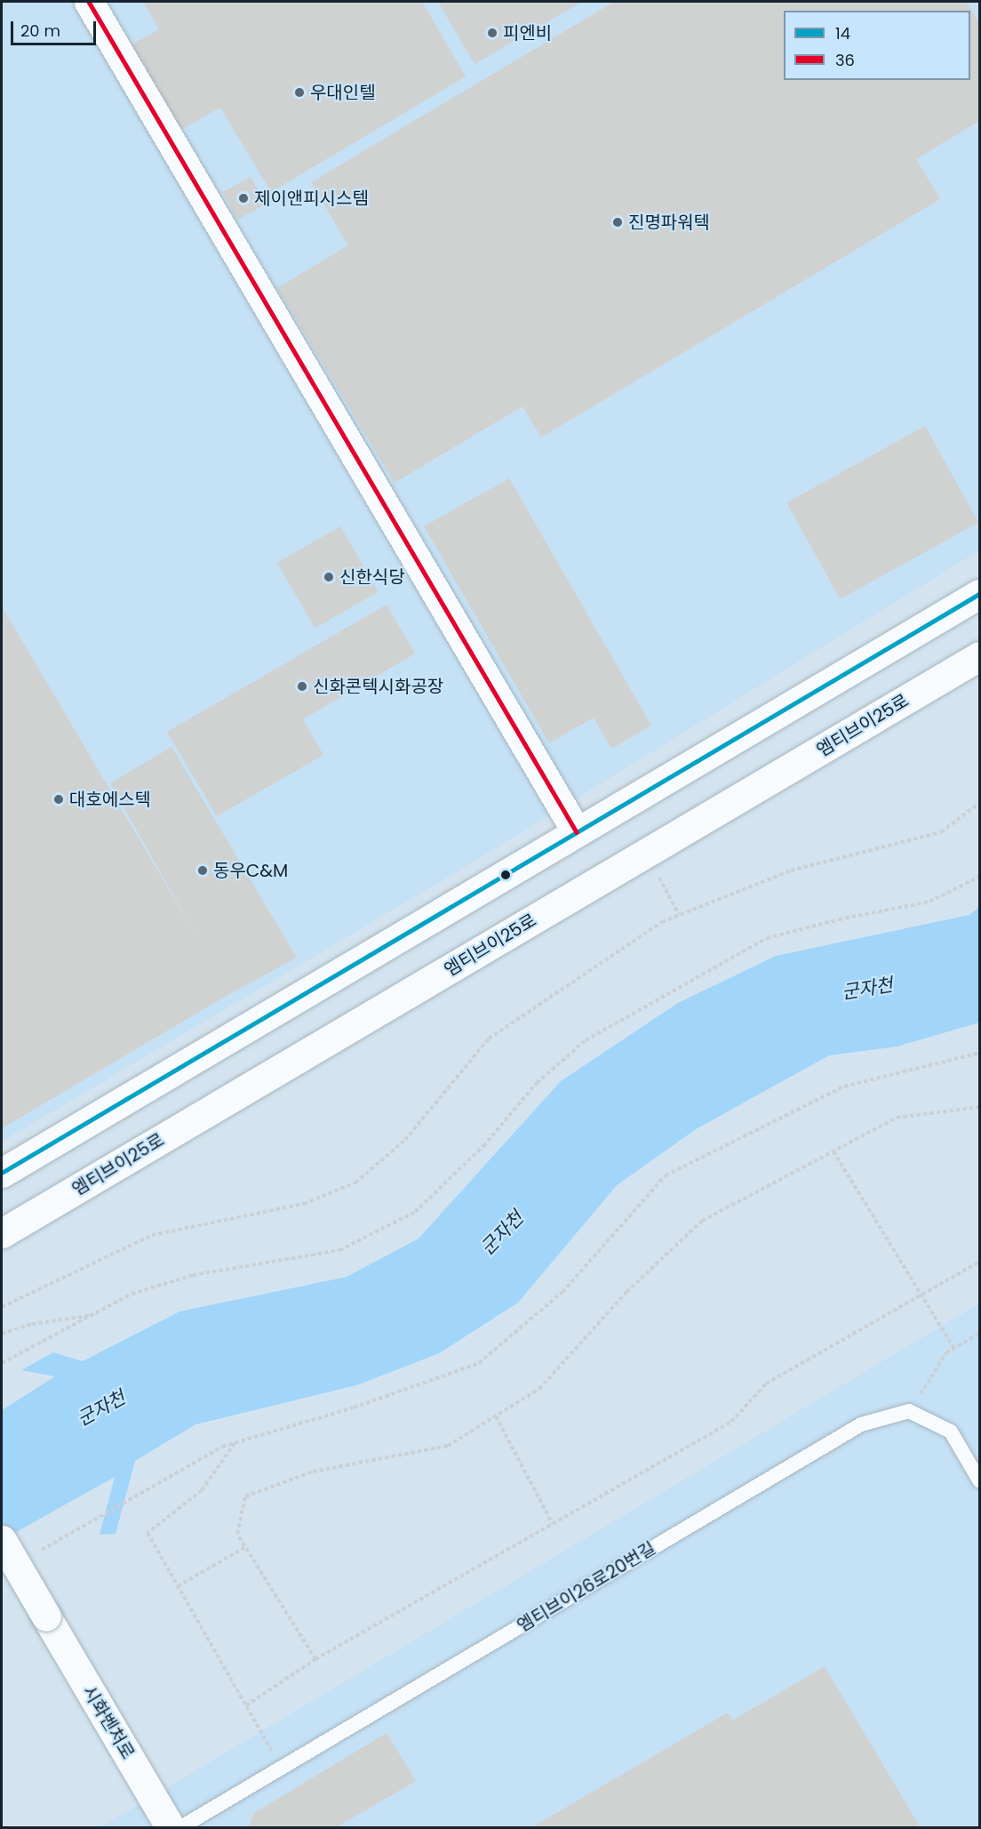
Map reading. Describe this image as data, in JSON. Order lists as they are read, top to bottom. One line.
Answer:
{"streets":{"main road":["엠티브이25로","시화벤처로"],"lane":["엠티브이26로20번길"]},"water":["군자천"],"places":["피엔비","우대인텔","제이앤피시스템","진명파워텍","신한식당","신화콘텍시화공장","대호에스텍","동우C&M"],"lines":["transit line 36","transit line 14"],"legend":["14","36"],"scale_bar":"20 m"}
